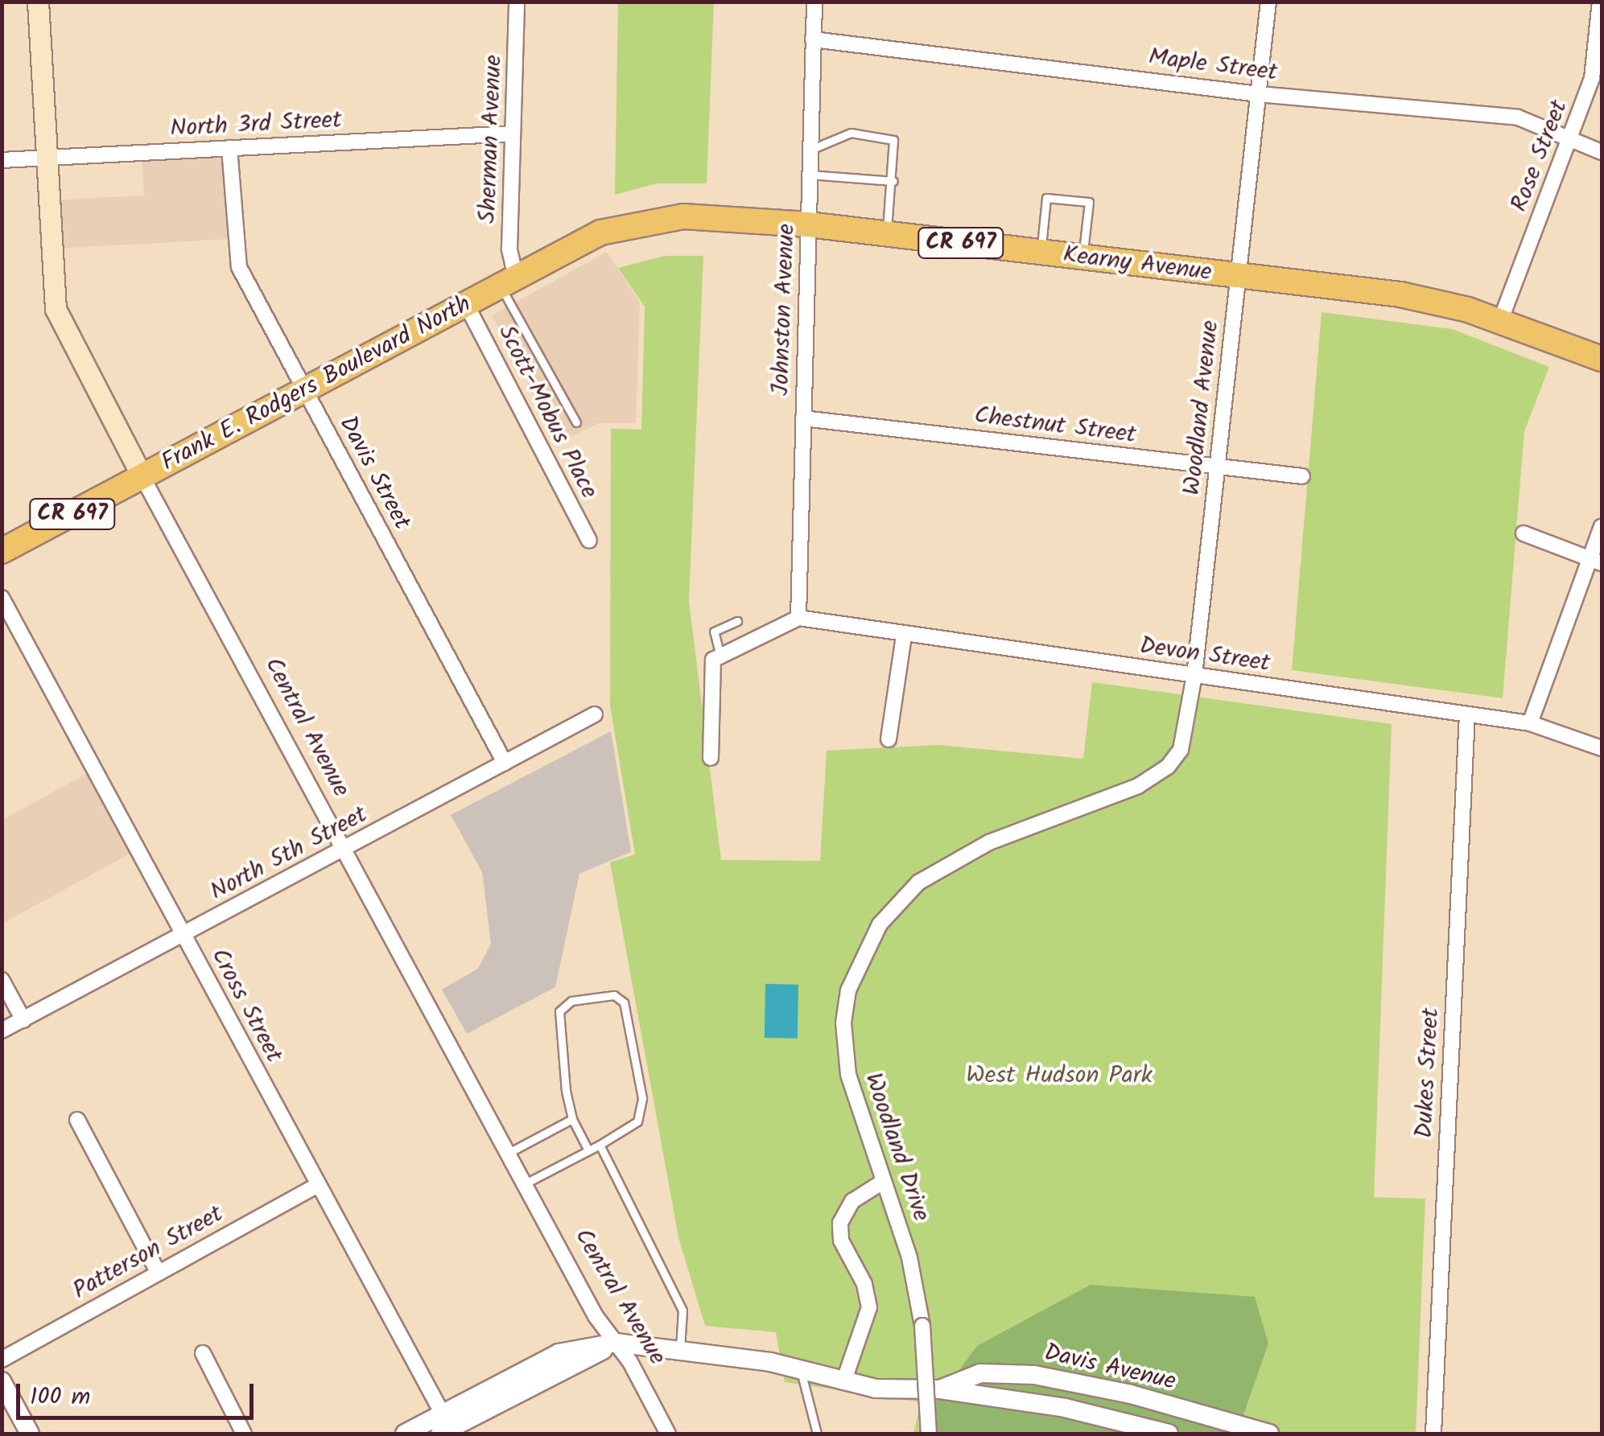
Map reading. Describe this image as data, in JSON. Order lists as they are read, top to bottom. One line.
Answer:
{"streets":{"main road":["CR 697","Kearny Avenue","Frank E. Rodgers Boulevard North","Central Avenue"],"street":["Maple Street","North 3rd Street","Sherman Avenue","Rose Street","Johnston Avenue","Woodland Avenue","Scott-Mobus Place","Chestnut Street","Davis Street","Devon Street","North 5th Street","Cross Street","Dukes Street","Woodland Drive","Patterson Street","Davis Avenue"]},"crossings":[["Maple Street","Rose Street"],["Maple Street","Johnston Avenue"],["Maple Street","Woodland Avenue"],["North 3rd Street","Sherman Avenue"],["North 3rd Street","Davis Street"],["North 3rd Street","Central Avenue"],["Sherman Avenue","Frank E. Rodgers Boulevard North"],["Rose Street","Kearny Avenue"],["Kearny Avenue","Johnston Avenue"],["Kearny Avenue","Frank E. Rodgers Boulevard North"],["Kearny Avenue","Woodland Avenue"],["Johnston Avenue","Chestnut Street"],["Johnston Avenue","Devon Street"],["Frank E. Rodgers Boulevard North","Scott-Mobus Place"],["Frank E. Rodgers Boulevard North","Davis Street"],["Frank E. Rodgers Boulevard North","Central Avenue"],["Woodland Avenue","Chestnut Street"],["Woodland Avenue","Devon Street"],["Woodland Avenue","Woodland Drive"],["Davis Street","North 5th Street"],["Devon Street","Dukes Street"],["Devon Street","Woodland Drive"],["Central Avenue","North 5th Street"],["Central Avenue","Davis Avenue"],["North 5th Street","Cross Street"],["Cross Street","Patterson Street"],["Cross Street","Davis Avenue"]],"parks":["West Hudson Park"],"scale_bar":"100 m"}
